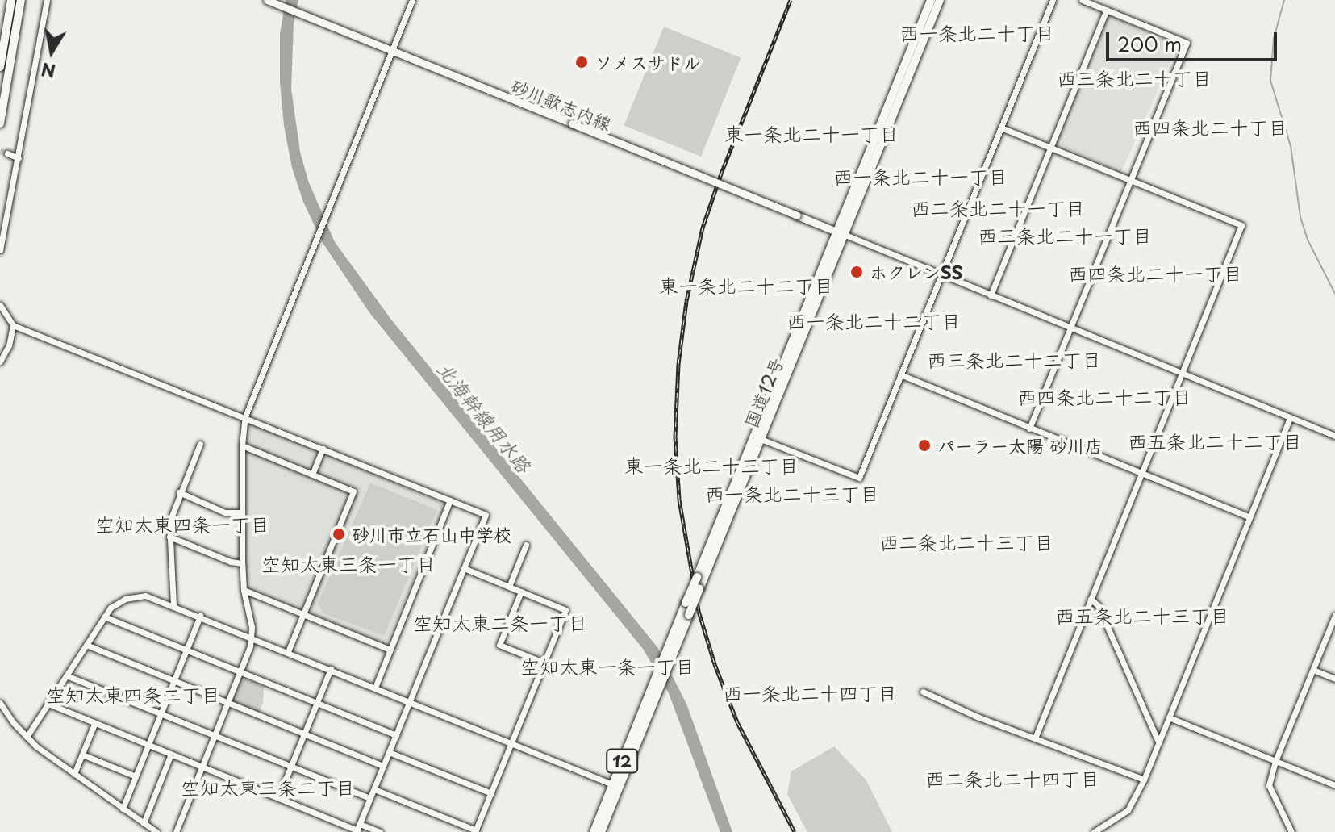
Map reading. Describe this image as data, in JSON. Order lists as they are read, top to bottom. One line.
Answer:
{"streets":{"highway":["国道12号","12"],"main road":["砂川歌志内線"]},"crossings":[["砂川歌志内線","国道12号"]],"districts":["西一条北二十丁目","西三条北二十丁目","西四条北二十丁目","東一条北二十一丁目","西一条北二十一丁目","西二条北二十一丁目","西三条北二十一丁目","西四条北二十一丁目","東一条北二十二丁目","西一条北二十二丁目","西三条北二十二丁目","西四条北二十二丁目","西五条北二十二丁目","東一条北二十三丁目","西一条北二十三丁目","空知太東四条一丁目","西二条北二十三丁目","空知太東三条一丁目","西五条北二十三丁目","空知太東二条一丁目","空知太東一条一丁目","西一条北二十四丁目","空知太東四条二丁目","西二条北二十四丁目","空知太東三条二丁目"],"water":["北海幹線用水路"],"places":["ソメスサドル","ホクレンSS","パーラー太陽 砂川店","砂川市立石山中学校"],"scale_bar":"200 m","north":"bottom"}
